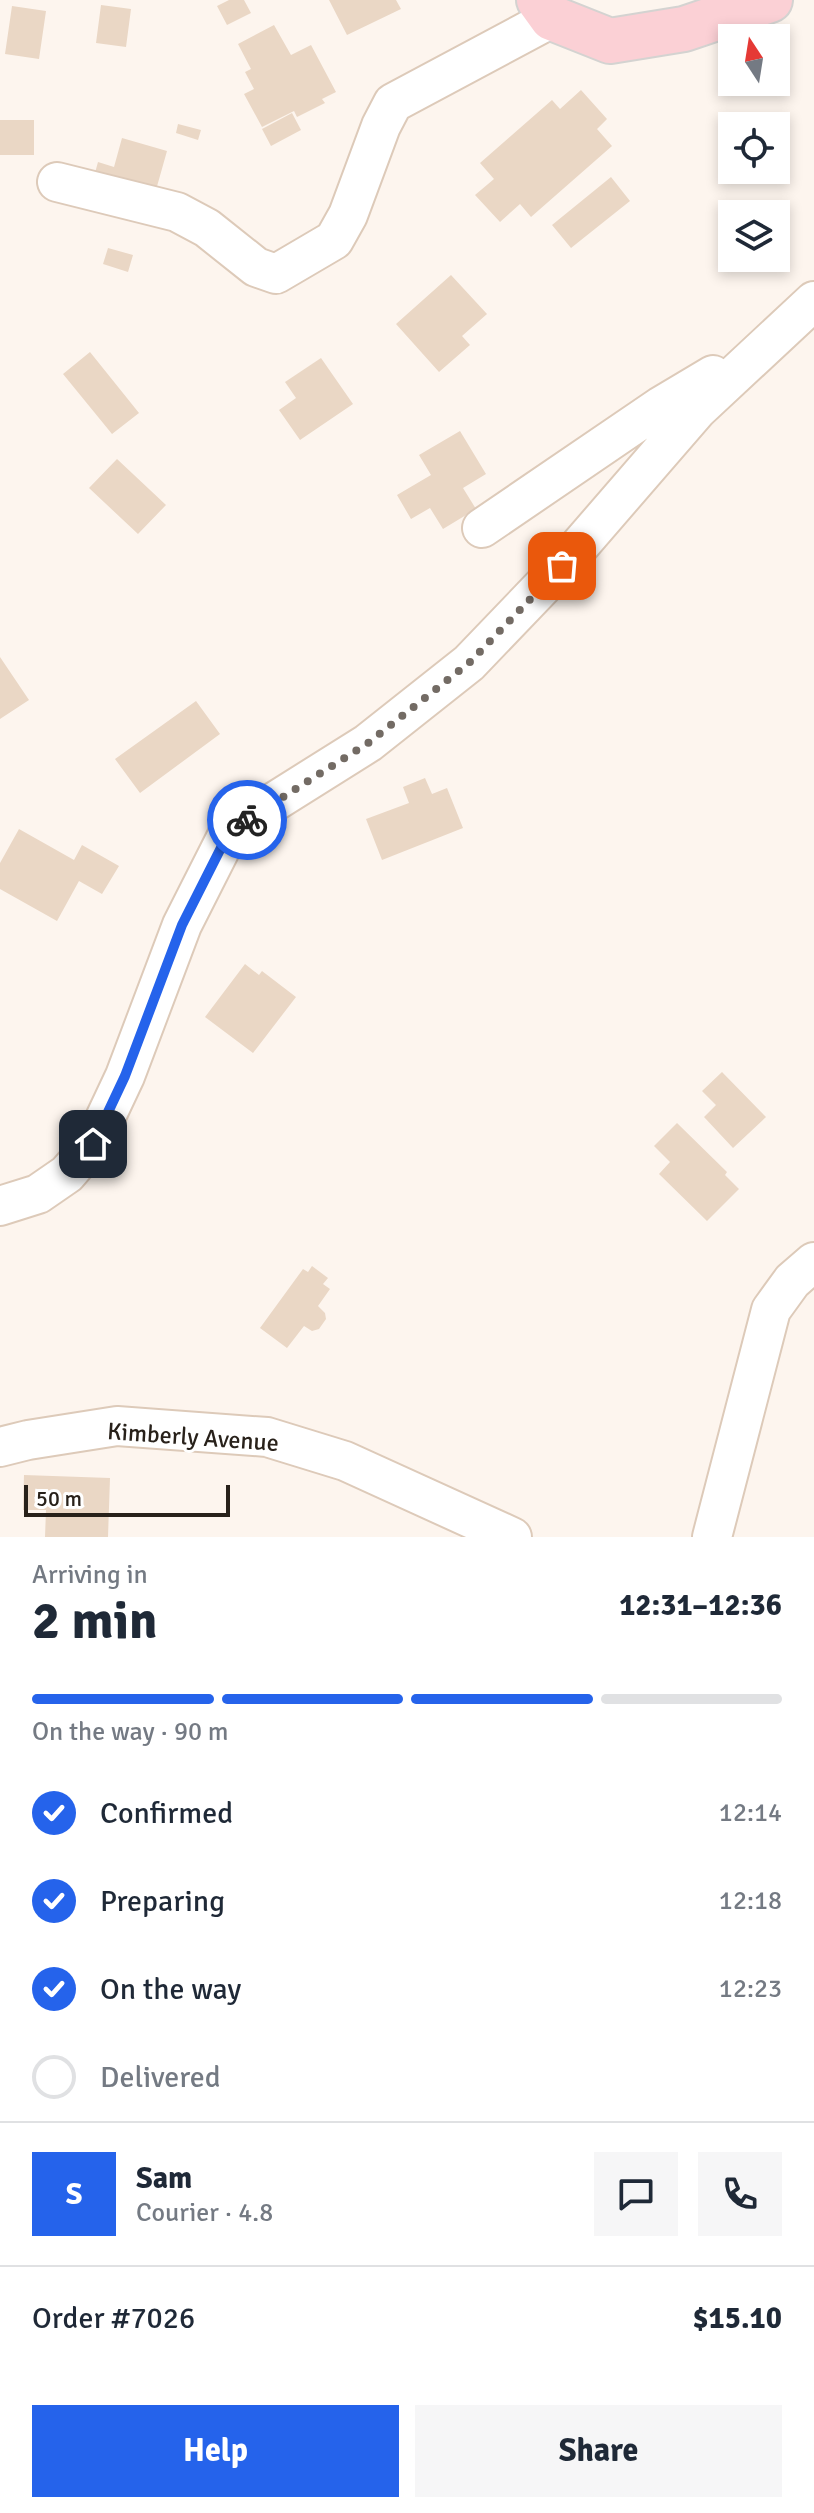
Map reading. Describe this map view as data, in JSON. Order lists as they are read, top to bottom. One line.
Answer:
{"streets":{"street":["Kimberly Avenue"]},"scale_bar":"50 m","north":"top","page":{"scale":"50 m","heading":["2 min","Arriving in","12:31–12:36"],"panel":["Sam","Courier · 4.8","Order #7026","$15.10"],"bar":"On the way · 90 m","list":[["Confirmed","12:14"],["Preparing","12:18"],["On the way","12:23"],"Delivered"],"round":"S","buttons":["Help","Share"]}}
